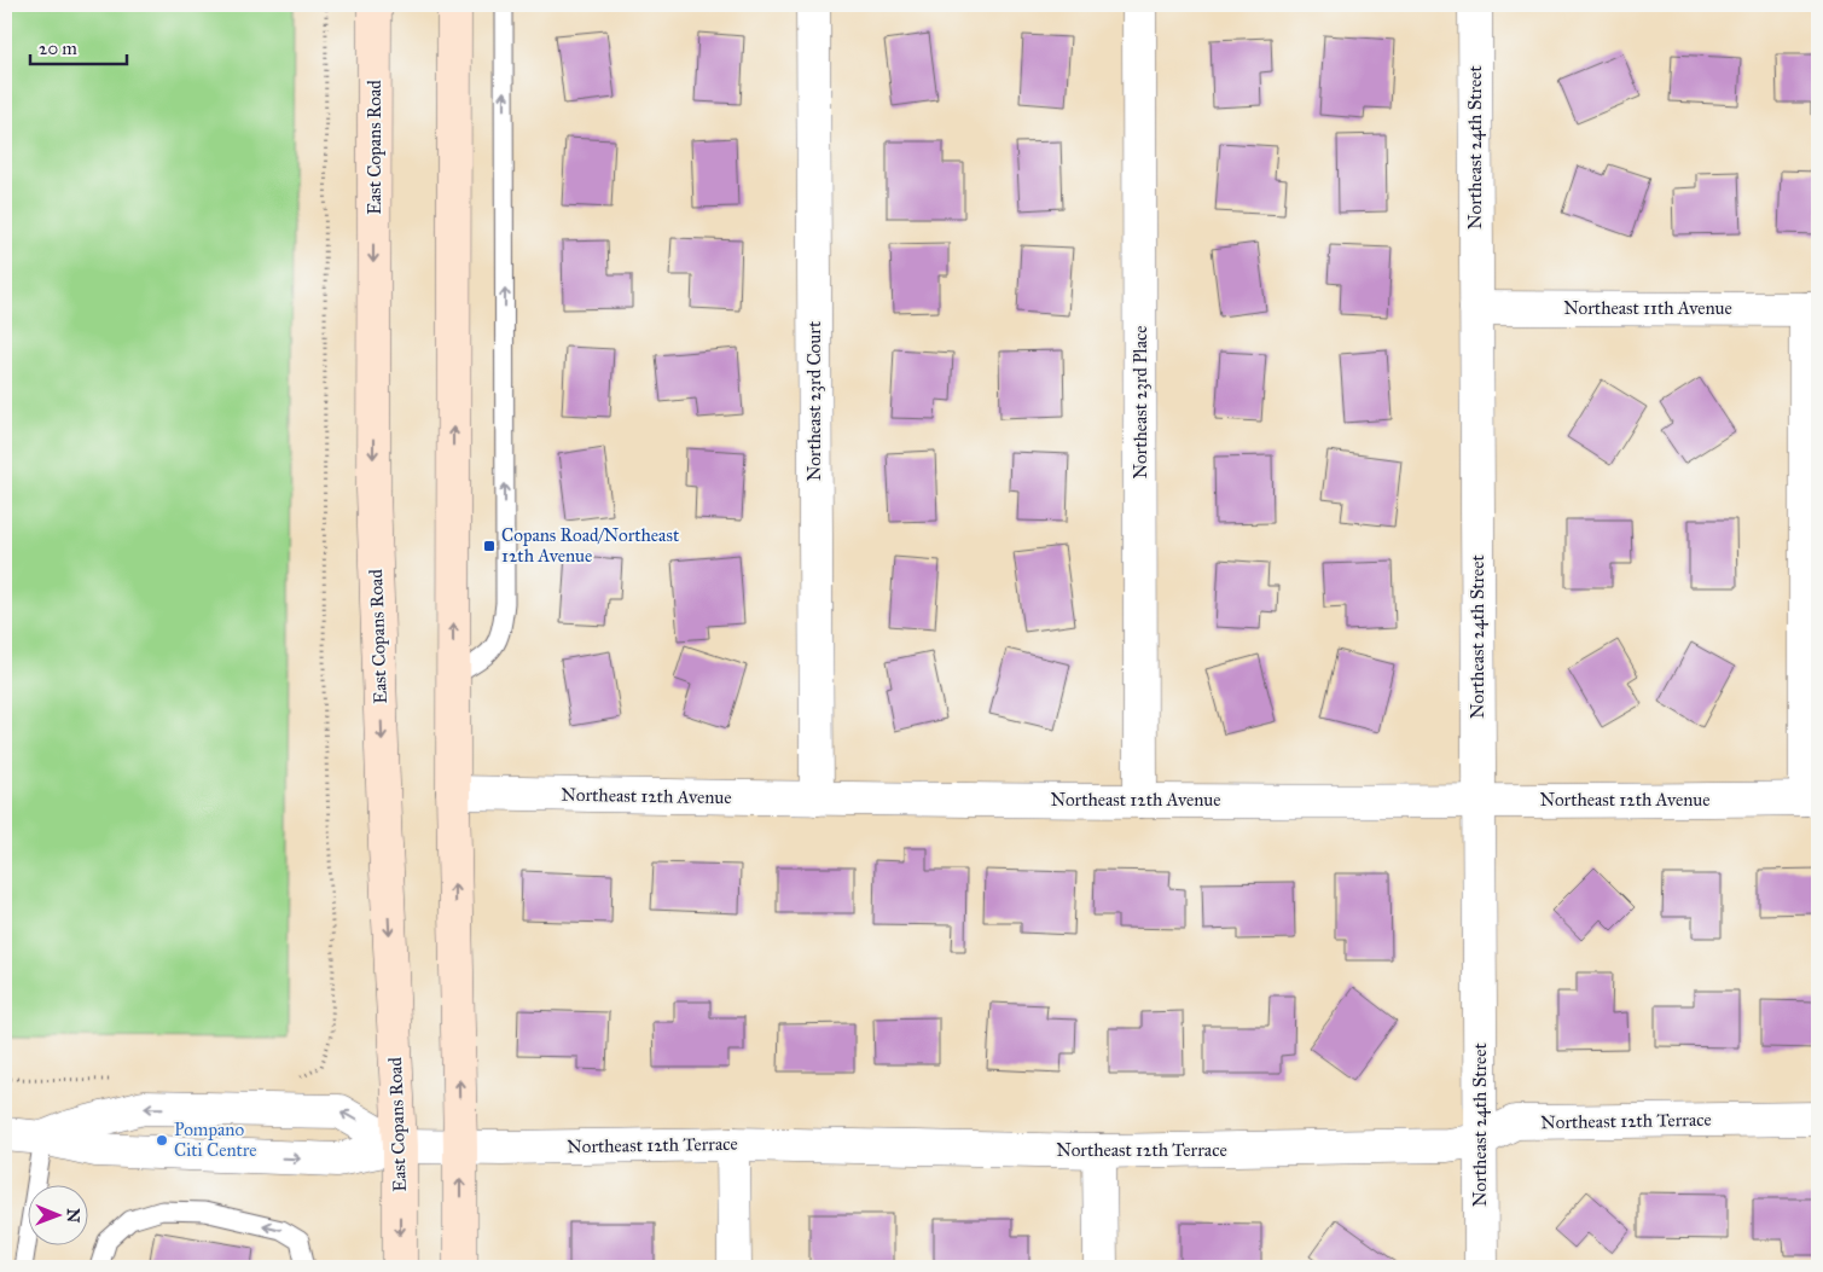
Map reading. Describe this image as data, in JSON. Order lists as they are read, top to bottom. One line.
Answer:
{"streets":{"main road":["East Copans Road"],"street":["Northeast 24th Street","Northeast 11th Avenue","Northeast 23rd Court","Northeast 23rd Place","Northeast 12th Avenue","Northeast 12th Terrace"]},"crossings":[["East Copans Road","Northeast 12th Terrace"],["Northeast 24th Street","Northeast 11th Avenue"],["Northeast 24th Street","Northeast 12th Avenue"],["Northeast 24th Street","Northeast 12th Terrace"],["Northeast 23rd Court","Northeast 12th Avenue"],["Northeast 23rd Place","Northeast 12th Avenue"]],"places":{"transit":["Copans Road/Northeast 12th Avenue"],"other":["Pompano Citi Centre"]},"scale_bar":"20 m","north":"right"}
